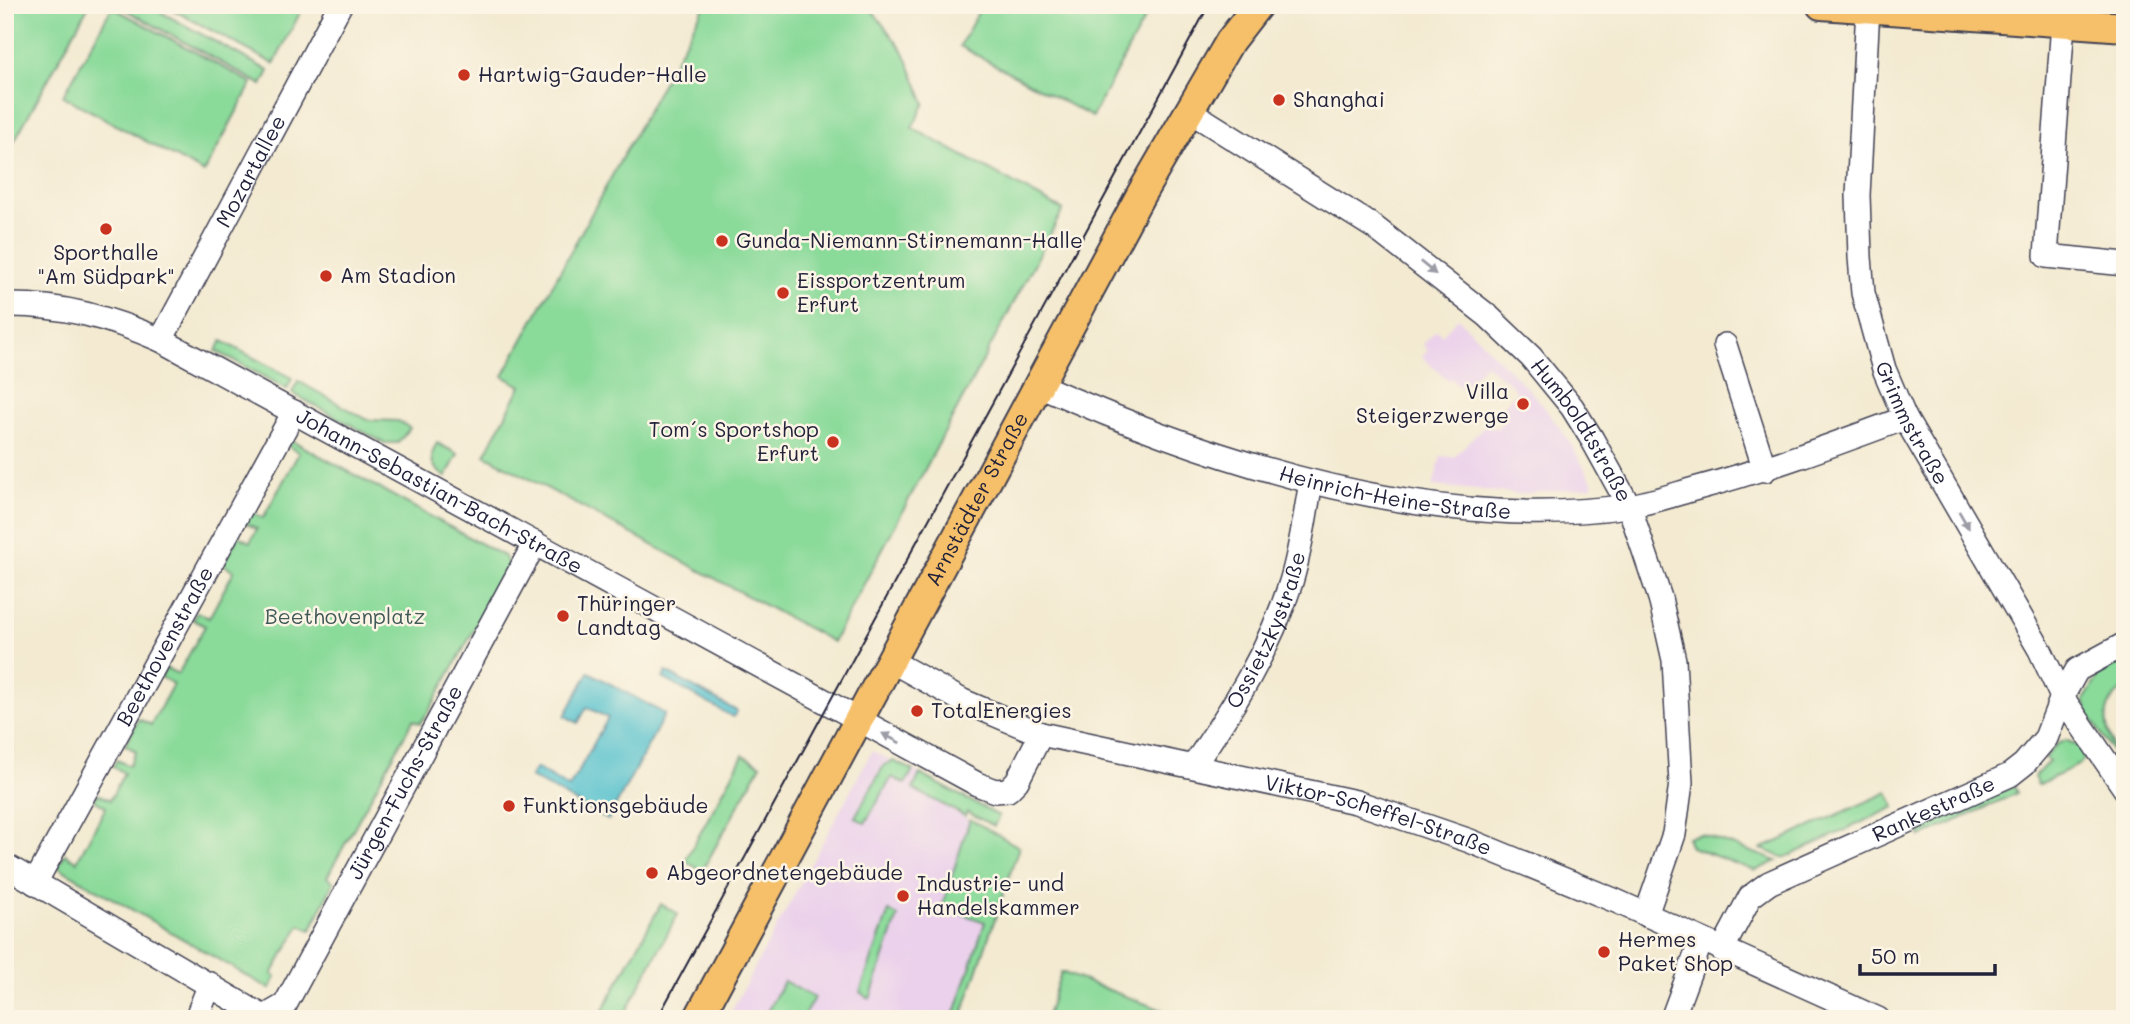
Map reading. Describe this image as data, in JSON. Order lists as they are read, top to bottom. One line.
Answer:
{"streets":{"main road":["Arnstädter Straße"],"street":["Mozartallee","Grimmstraße","Humboldtstraße","Johann-Sebastian-Bach-Straße","Heinrich-Heine-Straße","Ossietzkystraße","Beethovenstraße","Jürgen-Fuchs-Straße","Rankestraße","Viktor-Scheffel-Straße"]},"crossings":[["Mozartallee","Johann-Sebastian-Bach-Straße"],["Grimmstraße","Heinrich-Heine-Straße"],["Grimmstraße","Rankestraße"],["Humboldtstraße","Heinrich-Heine-Straße"],["Humboldtstraße","Arnstädter Straße"],["Humboldtstraße","Viktor-Scheffel-Straße"],["Johann-Sebastian-Bach-Straße","Arnstädter Straße"],["Johann-Sebastian-Bach-Straße","Beethovenstraße"],["Johann-Sebastian-Bach-Straße","Jürgen-Fuchs-Straße"],["Heinrich-Heine-Straße","Arnstädter Straße"],["Heinrich-Heine-Straße","Ossietzkystraße"],["Arnstädter Straße","Viktor-Scheffel-Straße"],["Ossietzkystraße","Viktor-Scheffel-Straße"],["Rankestraße","Viktor-Scheffel-Straße"]],"one_way":["Grimmstraße","Humboldtstraße"],"parks":["Beethovenplatz"],"places":["Hartwig-Gauder-Halle","Shanghai","Sporthalle \"Am Südpark\"","Gunda-Niemann-Stirnemann-Halle","Am Stadion","Eissportzentrum Erfurt","Villa Steigerzwerge","Tom´s Sportshop Erfurt","Thüringer Landtag","TotalEnergies","Funktionsgebäude","Abgeordnetengebäude","Industrie- und Handelskammer","Hermes Paket Shop"],"scale_bar":"50 m"}
